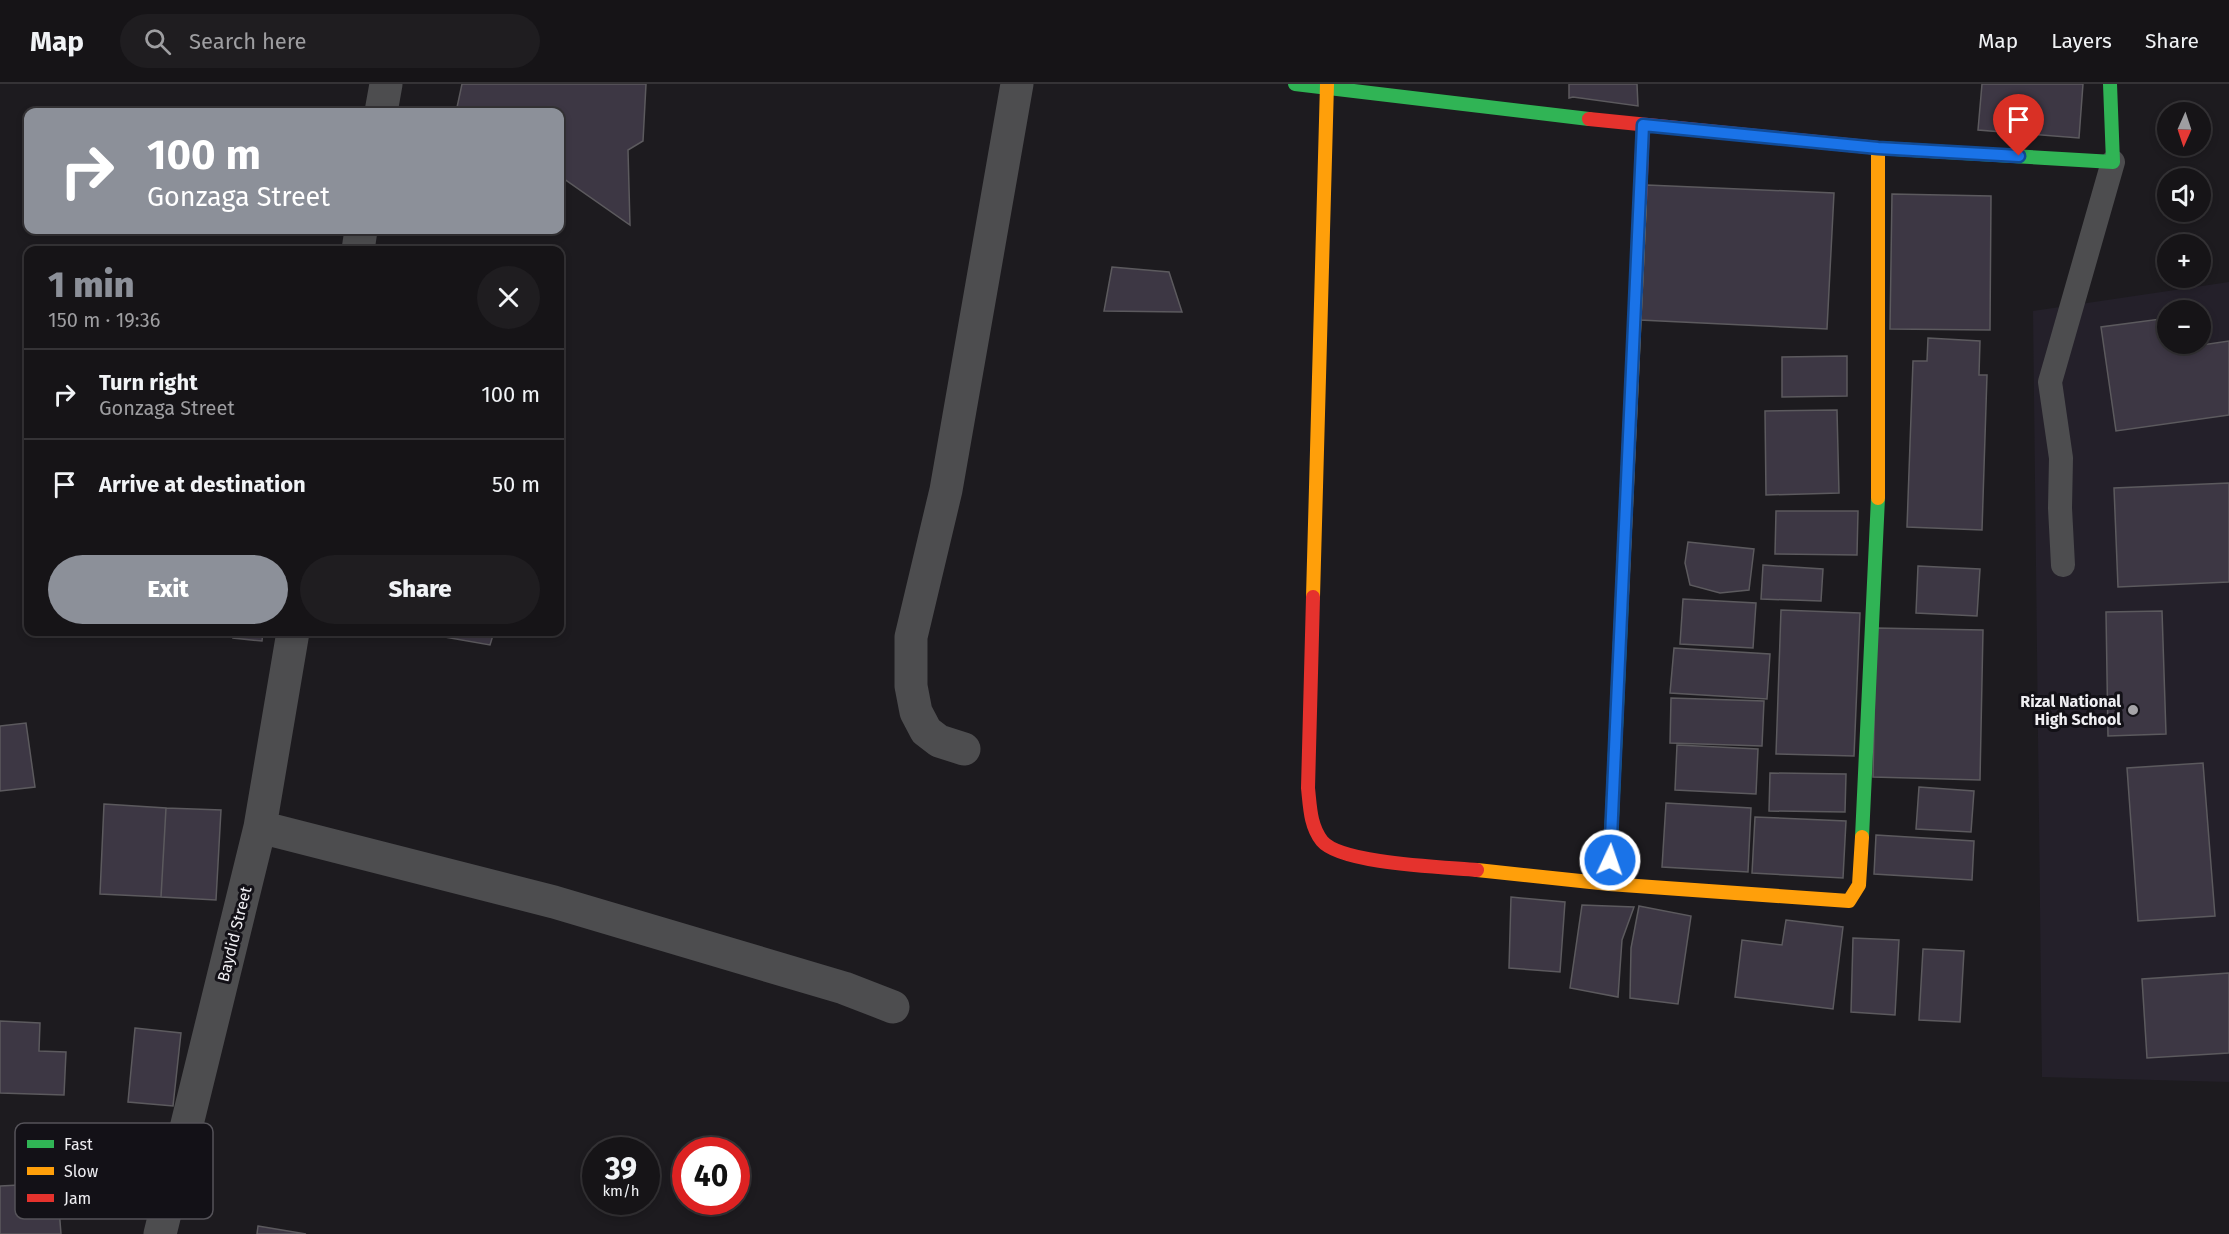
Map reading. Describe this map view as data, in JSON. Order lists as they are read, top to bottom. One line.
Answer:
{"streets":{"street":["Baydid Street"]},"places":["Rizal National High School"],"legend":["Fast","Slow","Jam"],"north":"bottom","page":{"header":"Map","search":"Search here","nav":["Map","Layers","Share"],"map_buttons":["+","−"],"turn":["100 m","Gonzaga Street"],"heading":["1 min","150 m · 19:36"],"list":[{"name":"Turn right","note":"Gonzaga Street","value":"100 m"},{"name":"Arrive at destination","value":"50 m"}],"buttons":["Exit","Share"],"speed":"39 km/h","limit":"40"}}
